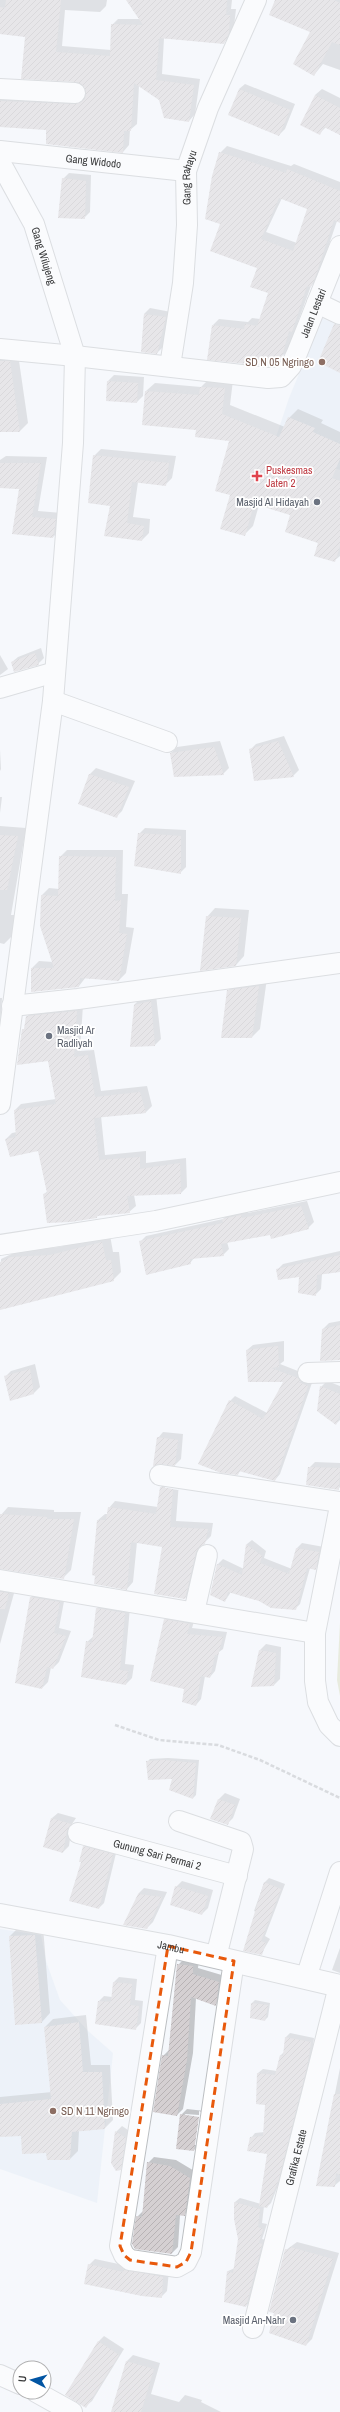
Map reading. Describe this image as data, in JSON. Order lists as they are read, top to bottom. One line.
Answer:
{"streets":{"street":["Gang Widodo","Gang Rahayu","Gang Wilujeng","Jalan Lestari","Gunung Sari Permai 2","Jambu","Grafika Estate"]},"crossings":[["Gang Widodo","Gang Rahayu"],["Gang Rahayu","Jalan Lestari"],["Jambu","Grafika Estate"]],"places":{"other":["SD N 05 Ngringo","Masjid Al Hidayah","Masjid Ar Radliyah","SD N 11 Ngringo","Masjid An-Nahr"],"health":["Puskesmas Jaten 2"]},"north":"left"}
